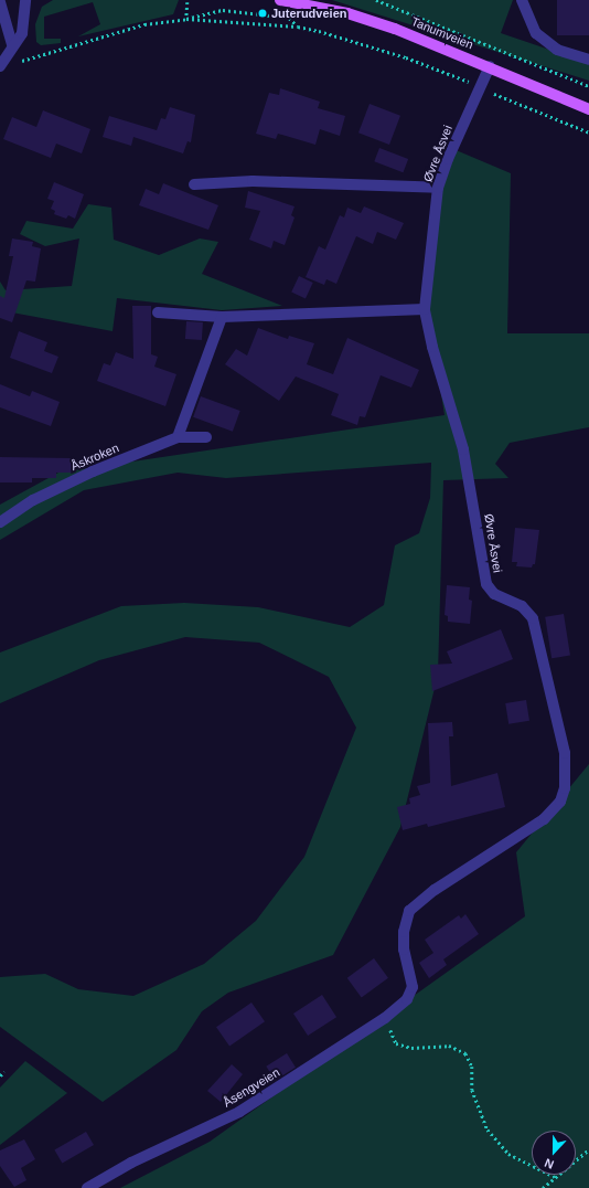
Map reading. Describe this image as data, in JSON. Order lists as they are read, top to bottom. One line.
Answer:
{"streets":{"main road":["Tanumveien"],"street":["Øvre Åsvei","Åskroken","Åsengveien"]},"crossings":[["Tanumveien","Øvre Åsvei"],["Øvre Åsvei","Åsengveien"]],"places":["Juterudveien"],"north":"bottom"}
